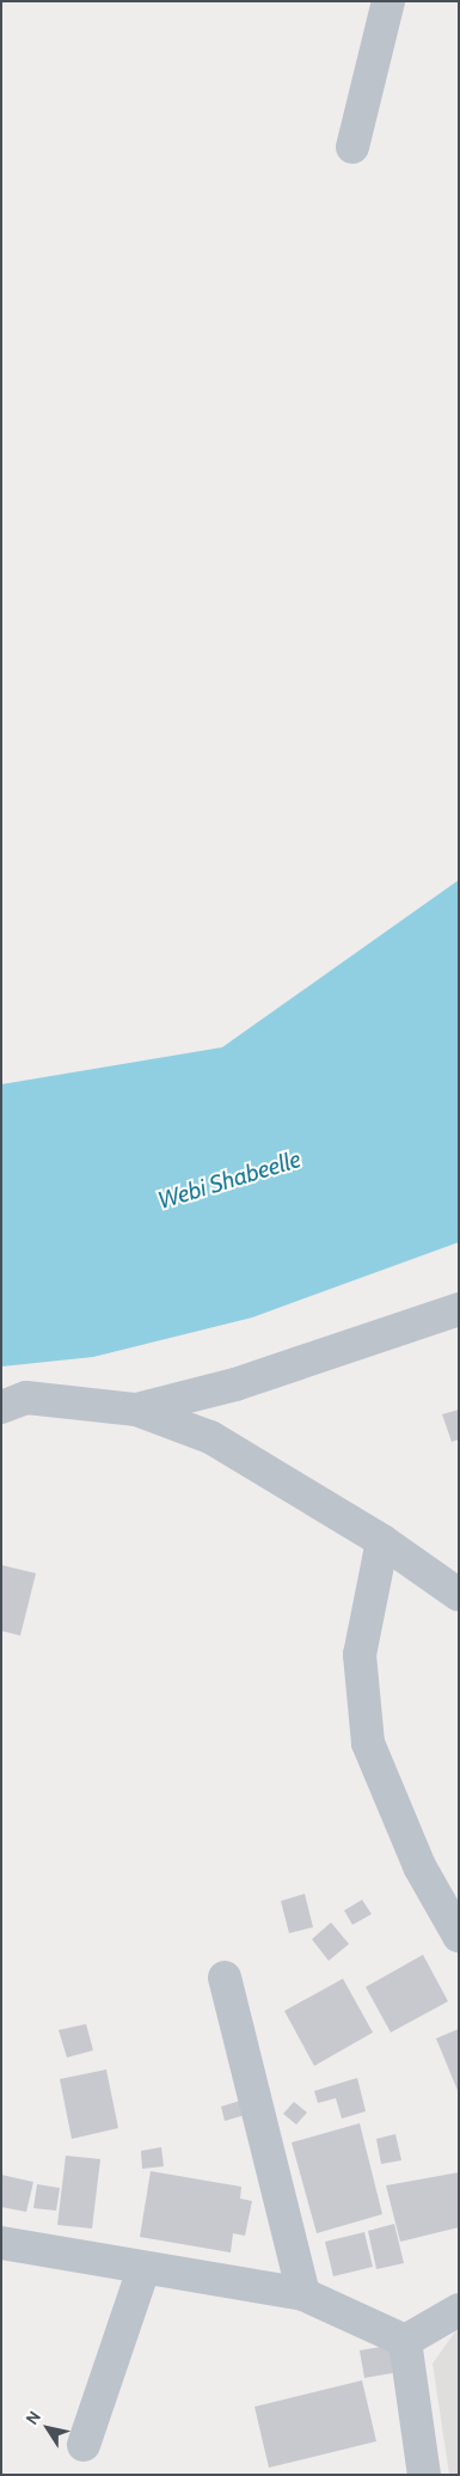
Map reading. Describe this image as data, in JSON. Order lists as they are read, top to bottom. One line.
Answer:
{"water":["Webi Shabeelle"],"north":"top left"}
